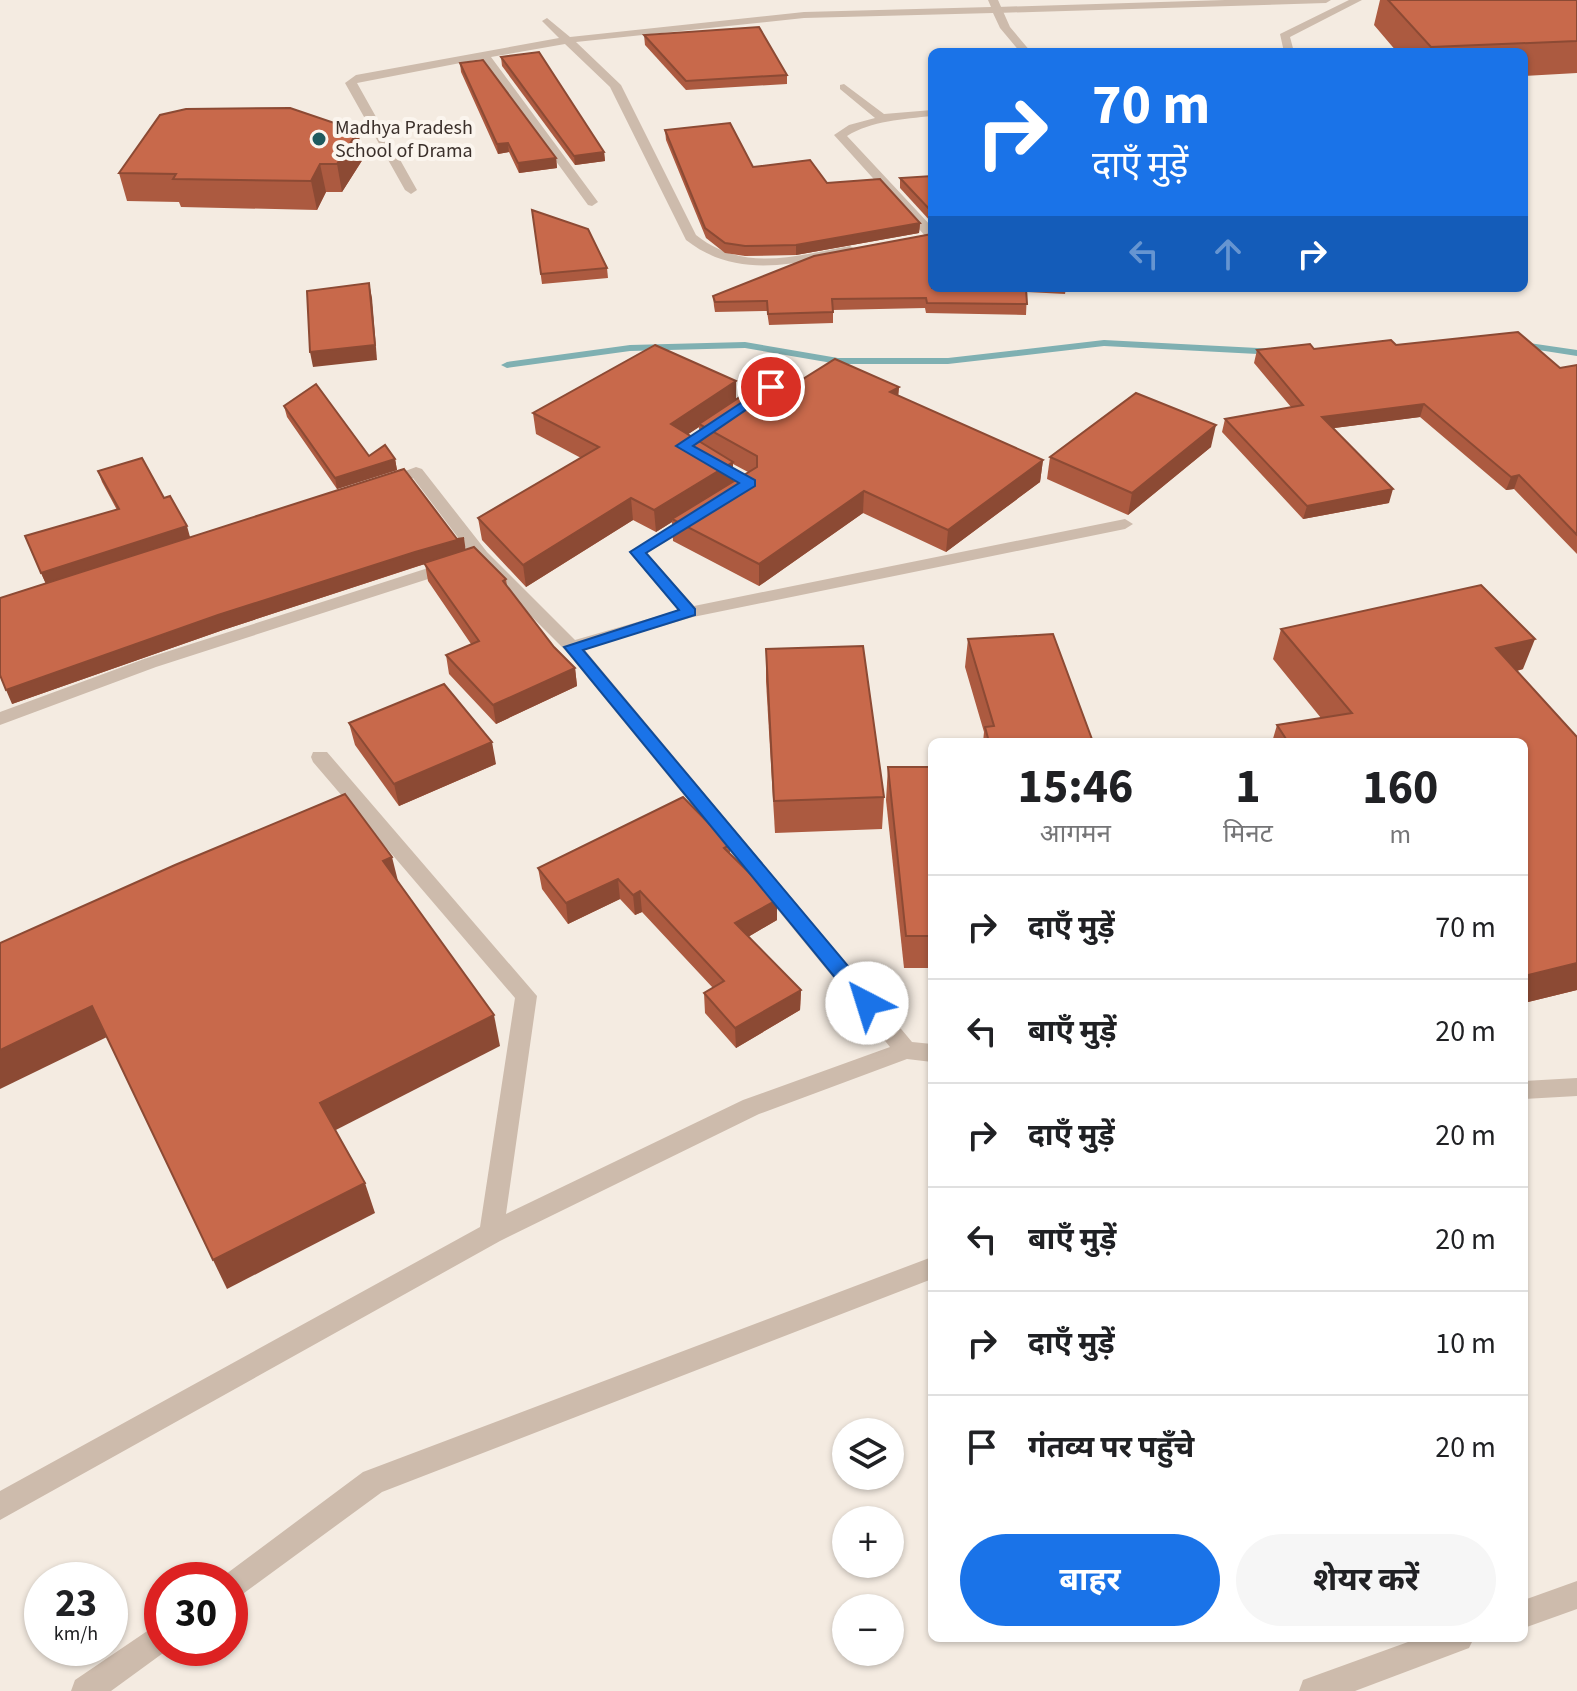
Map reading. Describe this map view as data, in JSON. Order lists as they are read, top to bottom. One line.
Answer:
{"places":["Madhya Pradesh School of Drama"],"page":{"turn":["70 m","दाएँ मुड़ें"],"eta":["15:46","आगमन","1","मिनट","160","m"],"list":[{"name":"दाएँ मुड़ें","value":"70 m"},{"name":"बाएँ मुड़ें","value":"20 m"},{"name":"दाएँ मुड़ें","value":"20 m"},{"name":"बाएँ मुड़ें","value":"20 m"},{"name":"दाएँ मुड़ें","value":"10 m"},{"name":"गंतव्य पर पहुँचे","value":"20 m"}],"map_buttons":["+","−"],"buttons":["बाहर","शेयर करें"],"speed":"23 km/h","limit":"30"}}
